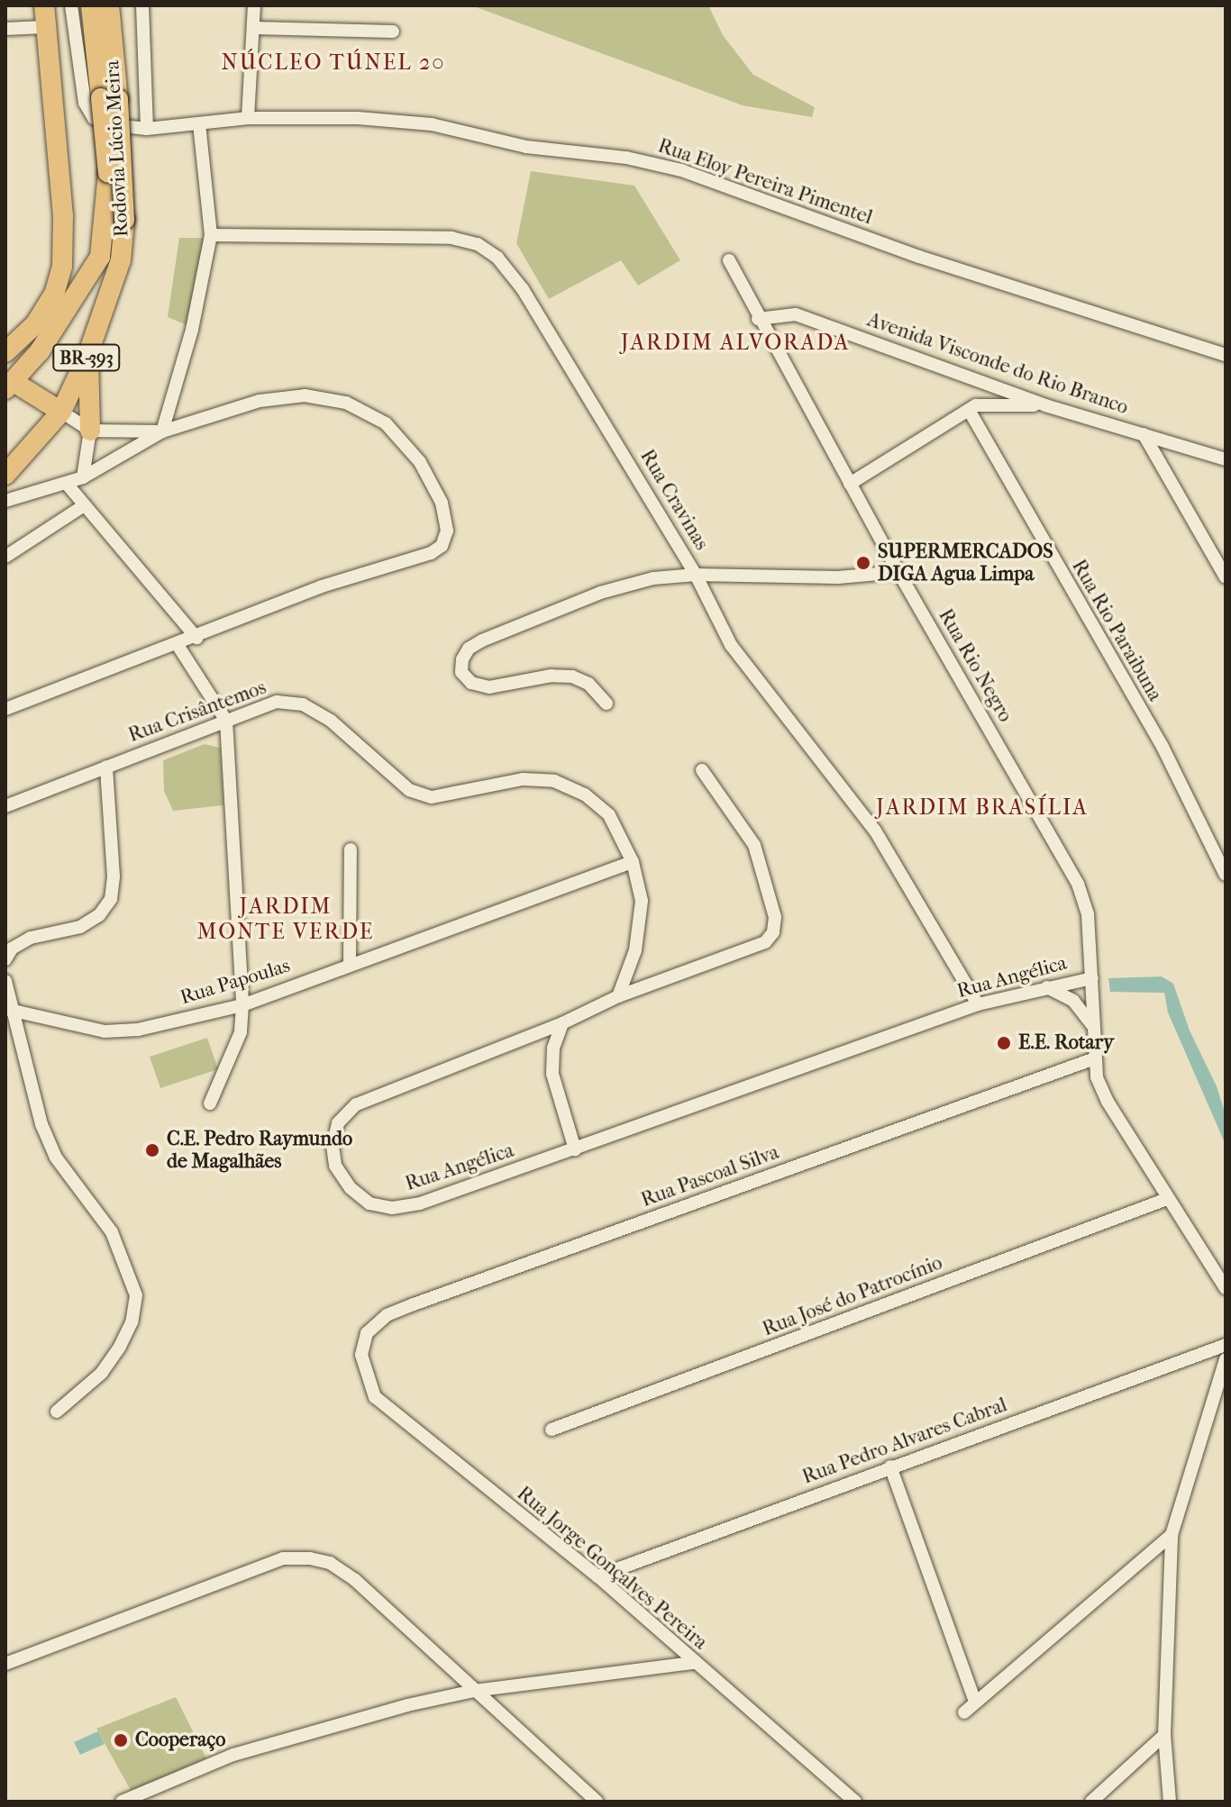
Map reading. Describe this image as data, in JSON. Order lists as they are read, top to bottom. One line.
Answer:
{"streets":{"main road":["Rodovia Lúcio Meira","BR-393"],"street":["Rua Eloy Pereira Pimentel","Avenida Visconde do Rio Branco","Rua Cravinas","Rua Rio Paraibuna","Rua Rio Negro","Rua Crisântemos","Rua Angélica","Rua Papoulas","Rua Pascoal Silva","Rua José do Patrocínio","Rua Pedro Alvares Cabral","Rua Jorge Gonçalves Pereira"]},"crossings":[["Avenida Visconde do Rio Branco","Rua Rio Paraibuna"],["Avenida Visconde do Rio Branco","Rua Rio Negro"],["Rua Cravinas","Rua Angélica"],["Rua Rio Negro","Rua Angélica"],["Rua Rio Negro","Rua Pascoal Silva"],["Rua Rio Negro","Rua José do Patrocínio"],["Rua Crisântemos","Rua Angélica"],["Rua Crisântemos","Rua Papoulas"],["Rua Pascoal Silva","Rua Jorge Gonçalves Pereira"],["Rua Pedro Alvares Cabral","Rua Jorge Gonçalves Pereira"]],"districts":["NÚCLEO TÚNEL 20","JARDIM ALVORADA","JARDIM BRASÍLIA","JARDIM MONTE VERDE"],"places":["SUPERMERCADOS DIGA Agua Limpa","E.E. Rotary","C.E. Pedro Raymundo de Magalhães","Cooperaço"]}
